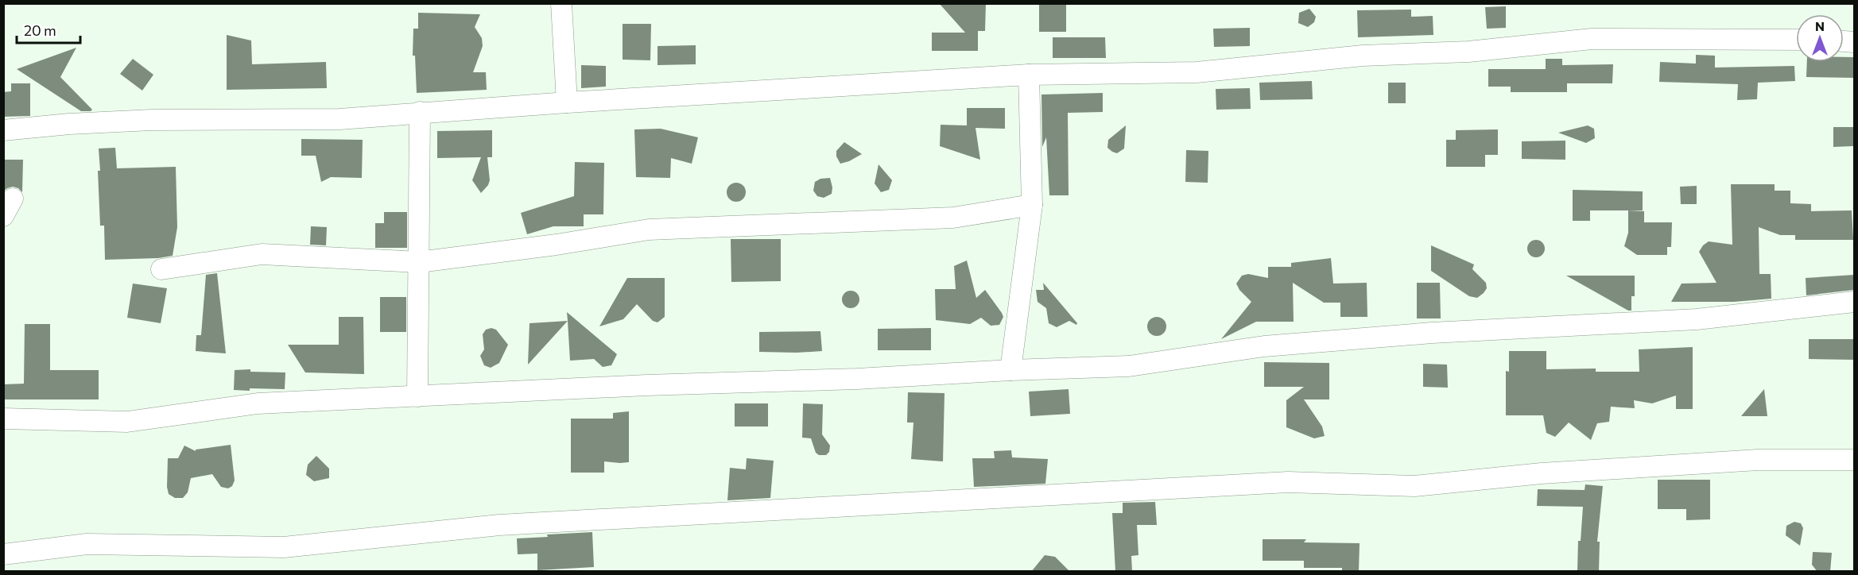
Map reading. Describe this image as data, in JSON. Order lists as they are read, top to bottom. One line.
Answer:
{"scale_bar":"20 m","north":"top"}
